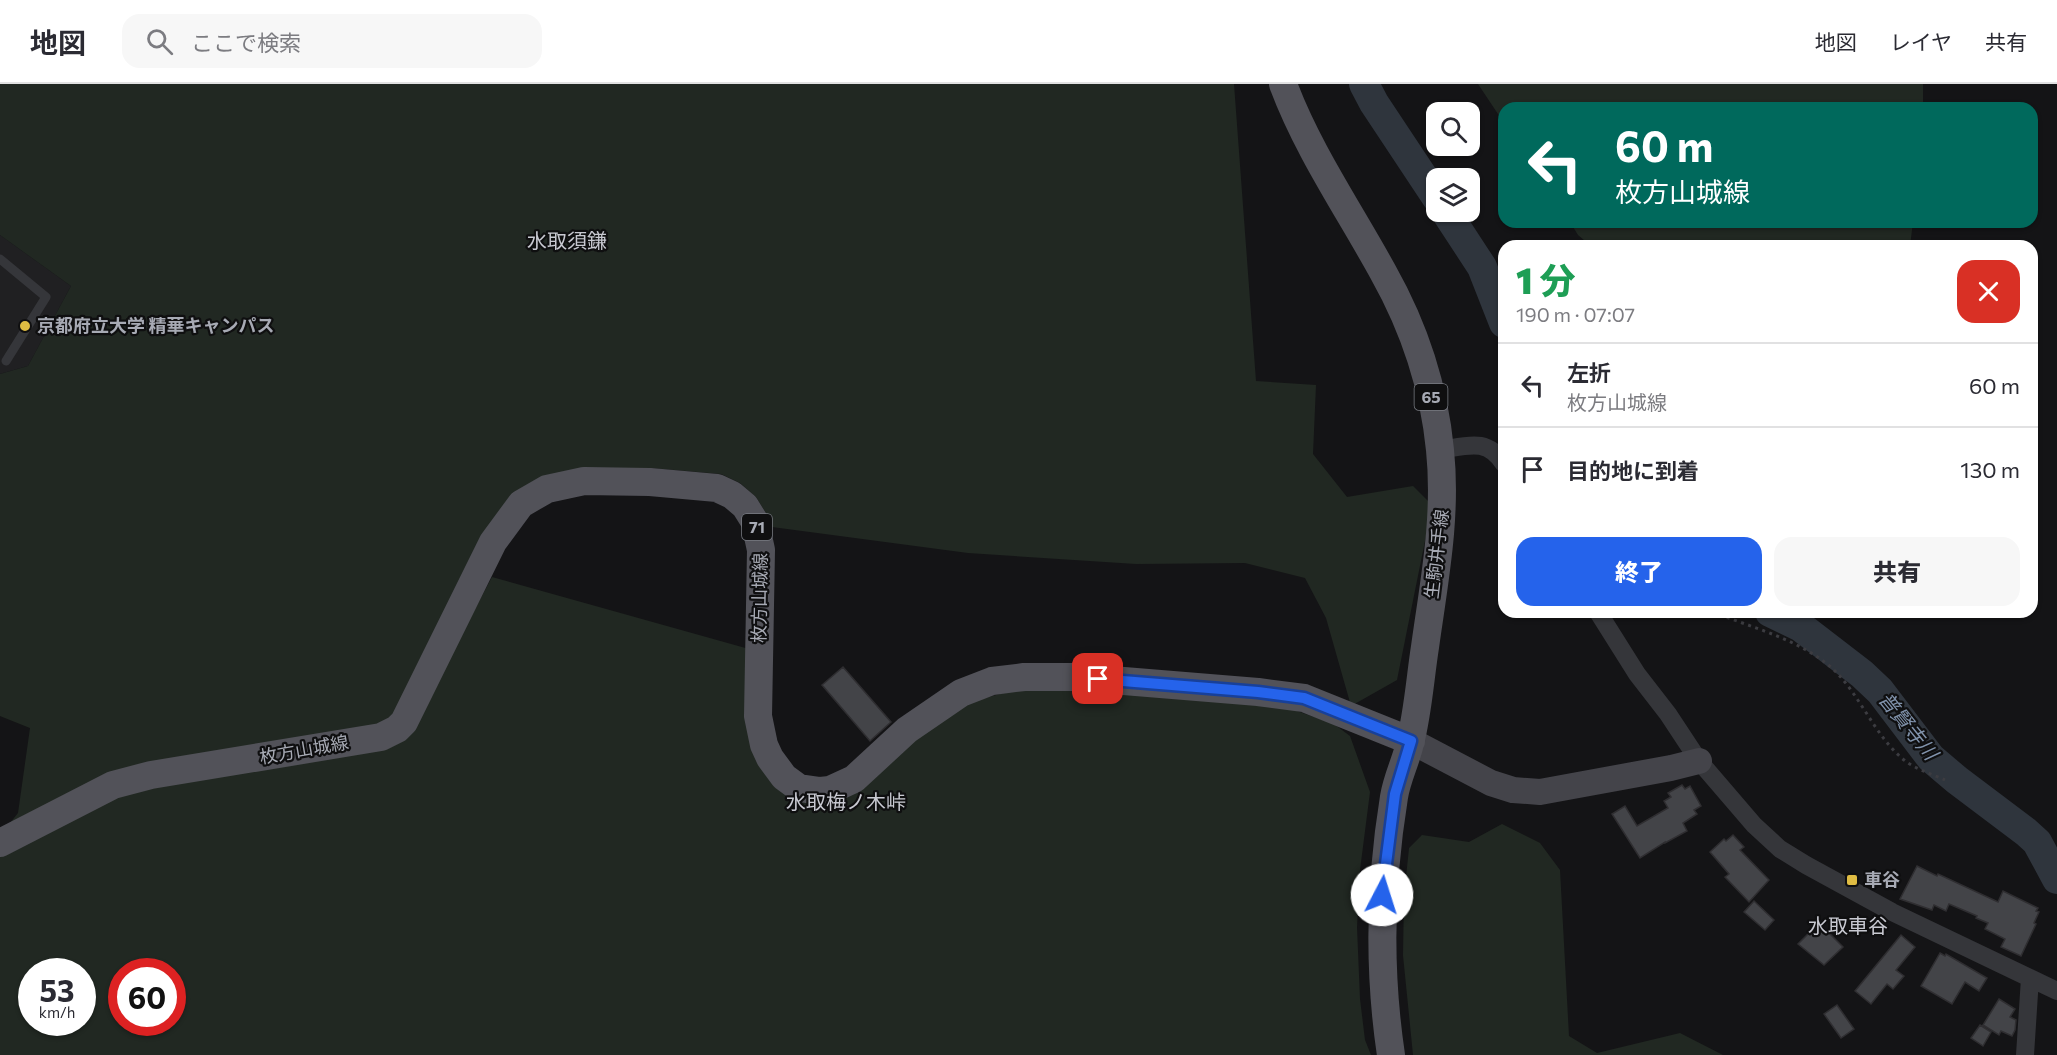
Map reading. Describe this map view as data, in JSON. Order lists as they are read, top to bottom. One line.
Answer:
{"streets":{"main road":["65","71","生駒井手線","枚方山城線"]},"crossings":[["生駒井手線","枚方山城線"]],"districts":["水取須鎌","水取梅ノ木峠","水取車谷"],"water":["普賢寺川"],"places":{"other":["京都府立大学 精華キャンパス"],"transit":["車谷"]},"page":{"header":"地図","search":"ここで検索","nav":["地図","レイヤ","共有"],"turn":["60 m","枚方山城線"],"heading":["1 分","190 m · 07:07"],"list":[{"name":"左折","note":"枚方山城線","value":"60 m"},{"name":"目的地に到着","value":"130 m"}],"buttons":["終了","共有"],"speed":"53 km/h","limit":"60"}}
